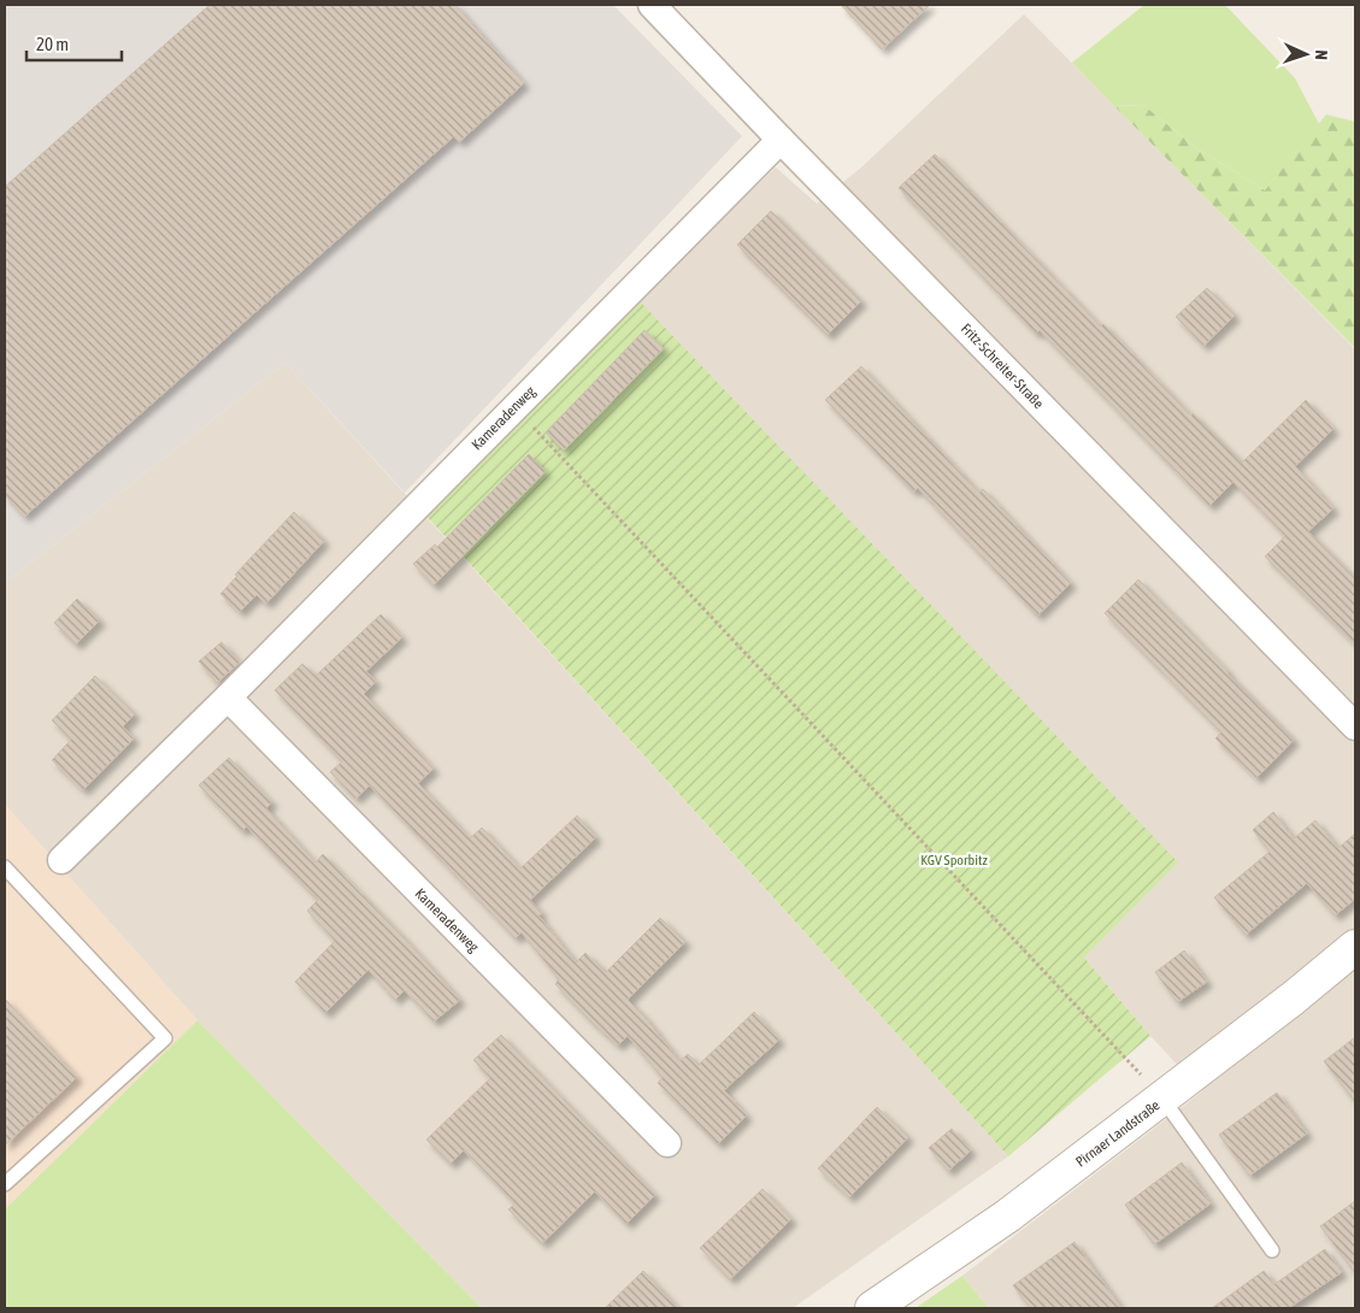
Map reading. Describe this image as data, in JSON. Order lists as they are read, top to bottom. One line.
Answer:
{"streets":{"street":["Fritz-Schreiter-Straße","Kameradenweg","Pirnaer Landstraße"]},"crossings":[["Fritz-Schreiter-Straße","Kameradenweg"]],"parks":["KGV Sporbitz"],"scale_bar":"20 m","north":"right"}
